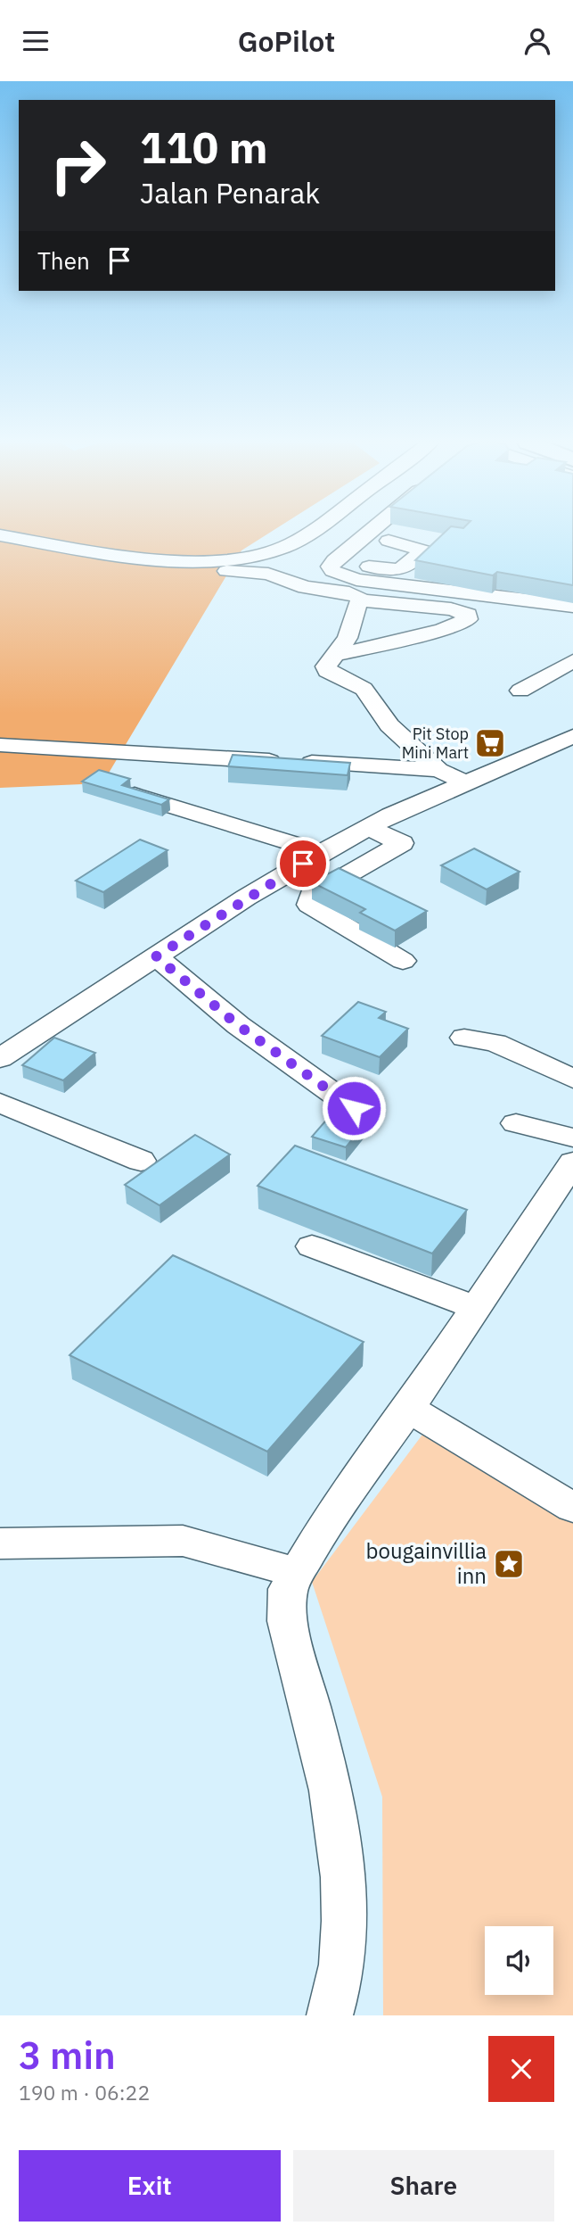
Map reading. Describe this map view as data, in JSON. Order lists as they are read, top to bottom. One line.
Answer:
{"places":{"supermarket":["Pit Stop Mini Mart"],"place":["bougainvillia inn"]},"page":{"header":"GoPilot","turn":["110 m","Jalan Penarak"],"then":"Then","heading":["3 min","190 m · 06:22"],"buttons":["Exit","Share"]}}
